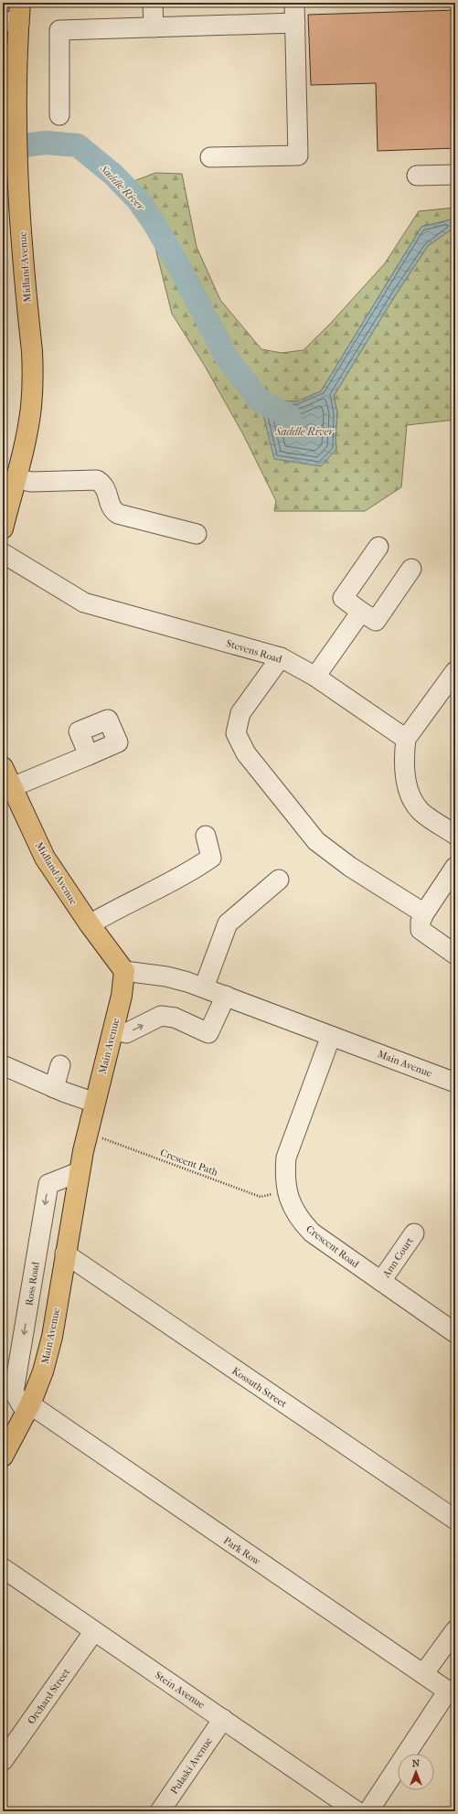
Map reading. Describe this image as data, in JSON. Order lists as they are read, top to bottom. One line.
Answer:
{"streets":{"main road":["Midland Avenue","Main Avenue"],"street":["Stevens Road","Crescent Road","Ann Court","Ross Road","Kossuth Street","Park Row","Stein Avenue","Orchard Street","Pulaski Avenue"],"path":["Crescent Path"]},"crossings":[["Midland Avenue","Main Avenue"],["Main Avenue","Crescent Path"],["Main Avenue","Crescent Road"],["Main Avenue","Ross Road"],["Main Avenue","Kossuth Street"],["Main Avenue","Park Row"],["Crescent Path","Crescent Road"],["Crescent Road","Ann Court"],["Ross Road","Park Row"],["Stein Avenue","Orchard Street"],["Stein Avenue","Pulaski Avenue"]],"one_way":["Ross Road"],"water":["Saddle River"],"north":"top"}
